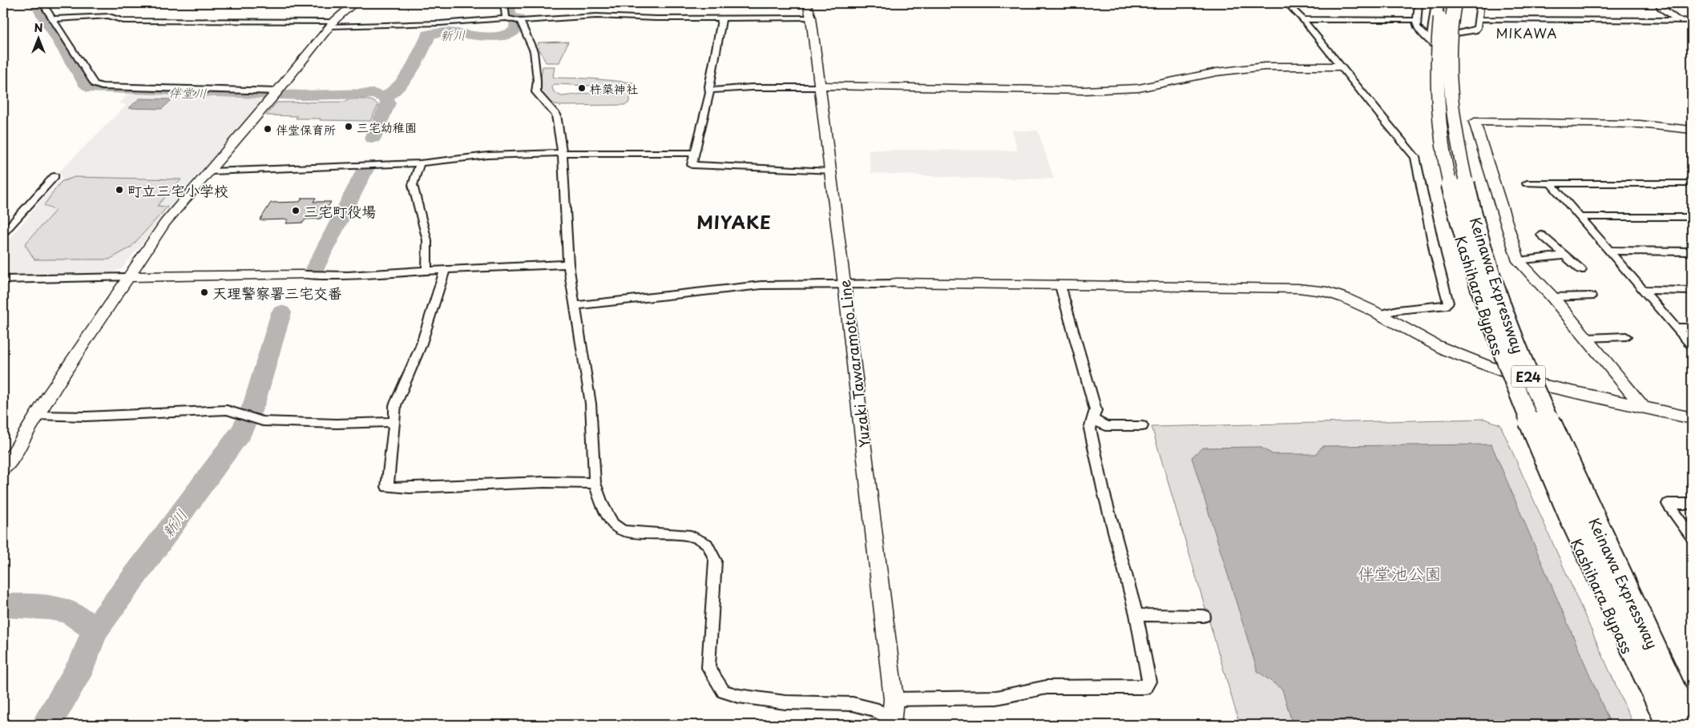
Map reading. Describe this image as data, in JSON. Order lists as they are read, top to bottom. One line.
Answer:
{"streets":{"highway":["Keinawa Expressway","Kashihara Bypass","E24"],"street":["Yuzaki Tawaramoto Line"]},"districts":["MIKAWA","MIYAKE"],"water":["新川","伴堂川"],"parks":["伴堂池公園"],"places":["杵築神社","三宅幼稚園","伴堂保育所","町立三宅小学校","三宅町役場","天理警察署三宅交番"],"north":"top"}
